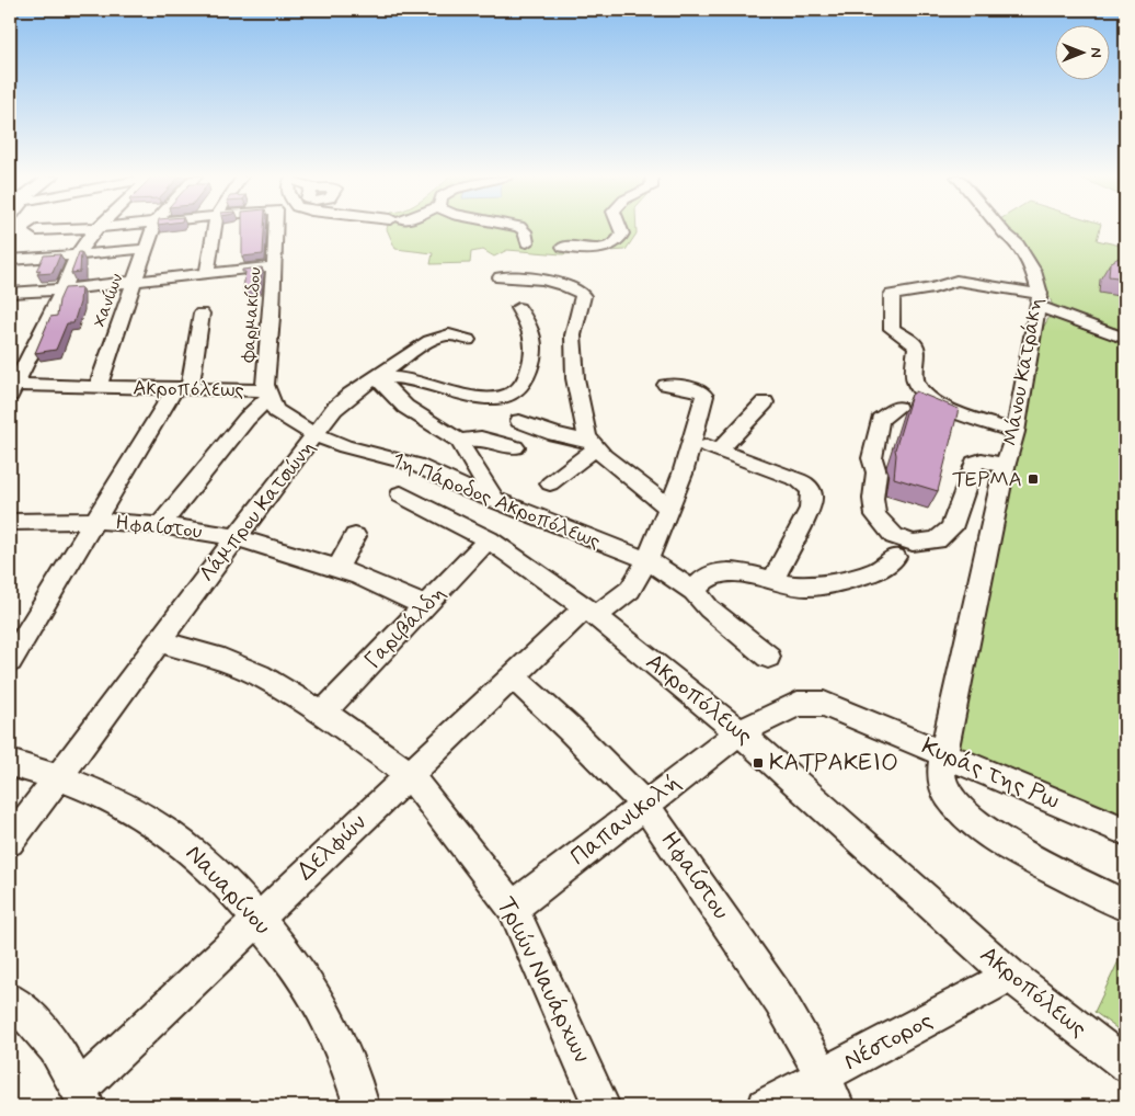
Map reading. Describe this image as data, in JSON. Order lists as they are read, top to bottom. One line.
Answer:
{"streets":{"street":["Χανίων","Φαρμακίδου","Μάνου Κατράκη","Ακροπόλεως","1η Πάροδος Ακροπόλεως","Λάμπρου Κατσώνη","Ηφαίστου","Γαριβάλδη","Κυράς της Ρω","Παπανικολή","Δελφών","Ναυαρίνου","Τριών Ναυάρχων","Νέστορος"]},"crossings":[["Χανίων","Ακροπόλεως"],["Φαρμακίδου","Ακροπόλεως"],["Μάνου Κατράκη","Κυράς της Ρω"],["Ακροπόλεως","1η Πάροδος Ακροπόλεως"],["Ακροπόλεως","Λάμπρου Κατσώνη"],["Ακροπόλεως","Γαριβάλδη"],["Ακροπόλεως","Παπανικολή"],["Ακροπόλεως","Δελφών"],["Ακροπόλεως","Νέστορος"],["1η Πάροδος Ακροπόλεως","Δελφών"],["Λάμπρου Κατσώνη","Ηφαίστου"],["Λάμπρου Κατσώνη","Ναυαρίνου"],["Λάμπρου Κατσώνη","Τριών Ναυάρχων"],["Ηφαίστου","Γαριβάλδη"],["Ηφαίστου","Παπανικολή"],["Ηφαίστου","Δελφών"],["Ηφαίστου","Νέστορος"],["Γαριβάλδη","Τριών Ναυάρχων"],["Κυράς της Ρω","Παπανικολή"],["Παπανικολή","Τριών Ναυάρχων"],["Δελφών","Ναυαρίνου"],["Δελφών","Τριών Ναυάρχων"]],"places":{"transit":["ΤΕΡΜΑ","ΚΑΤΡΑΚΕΙΟ"]},"north":"right"}
